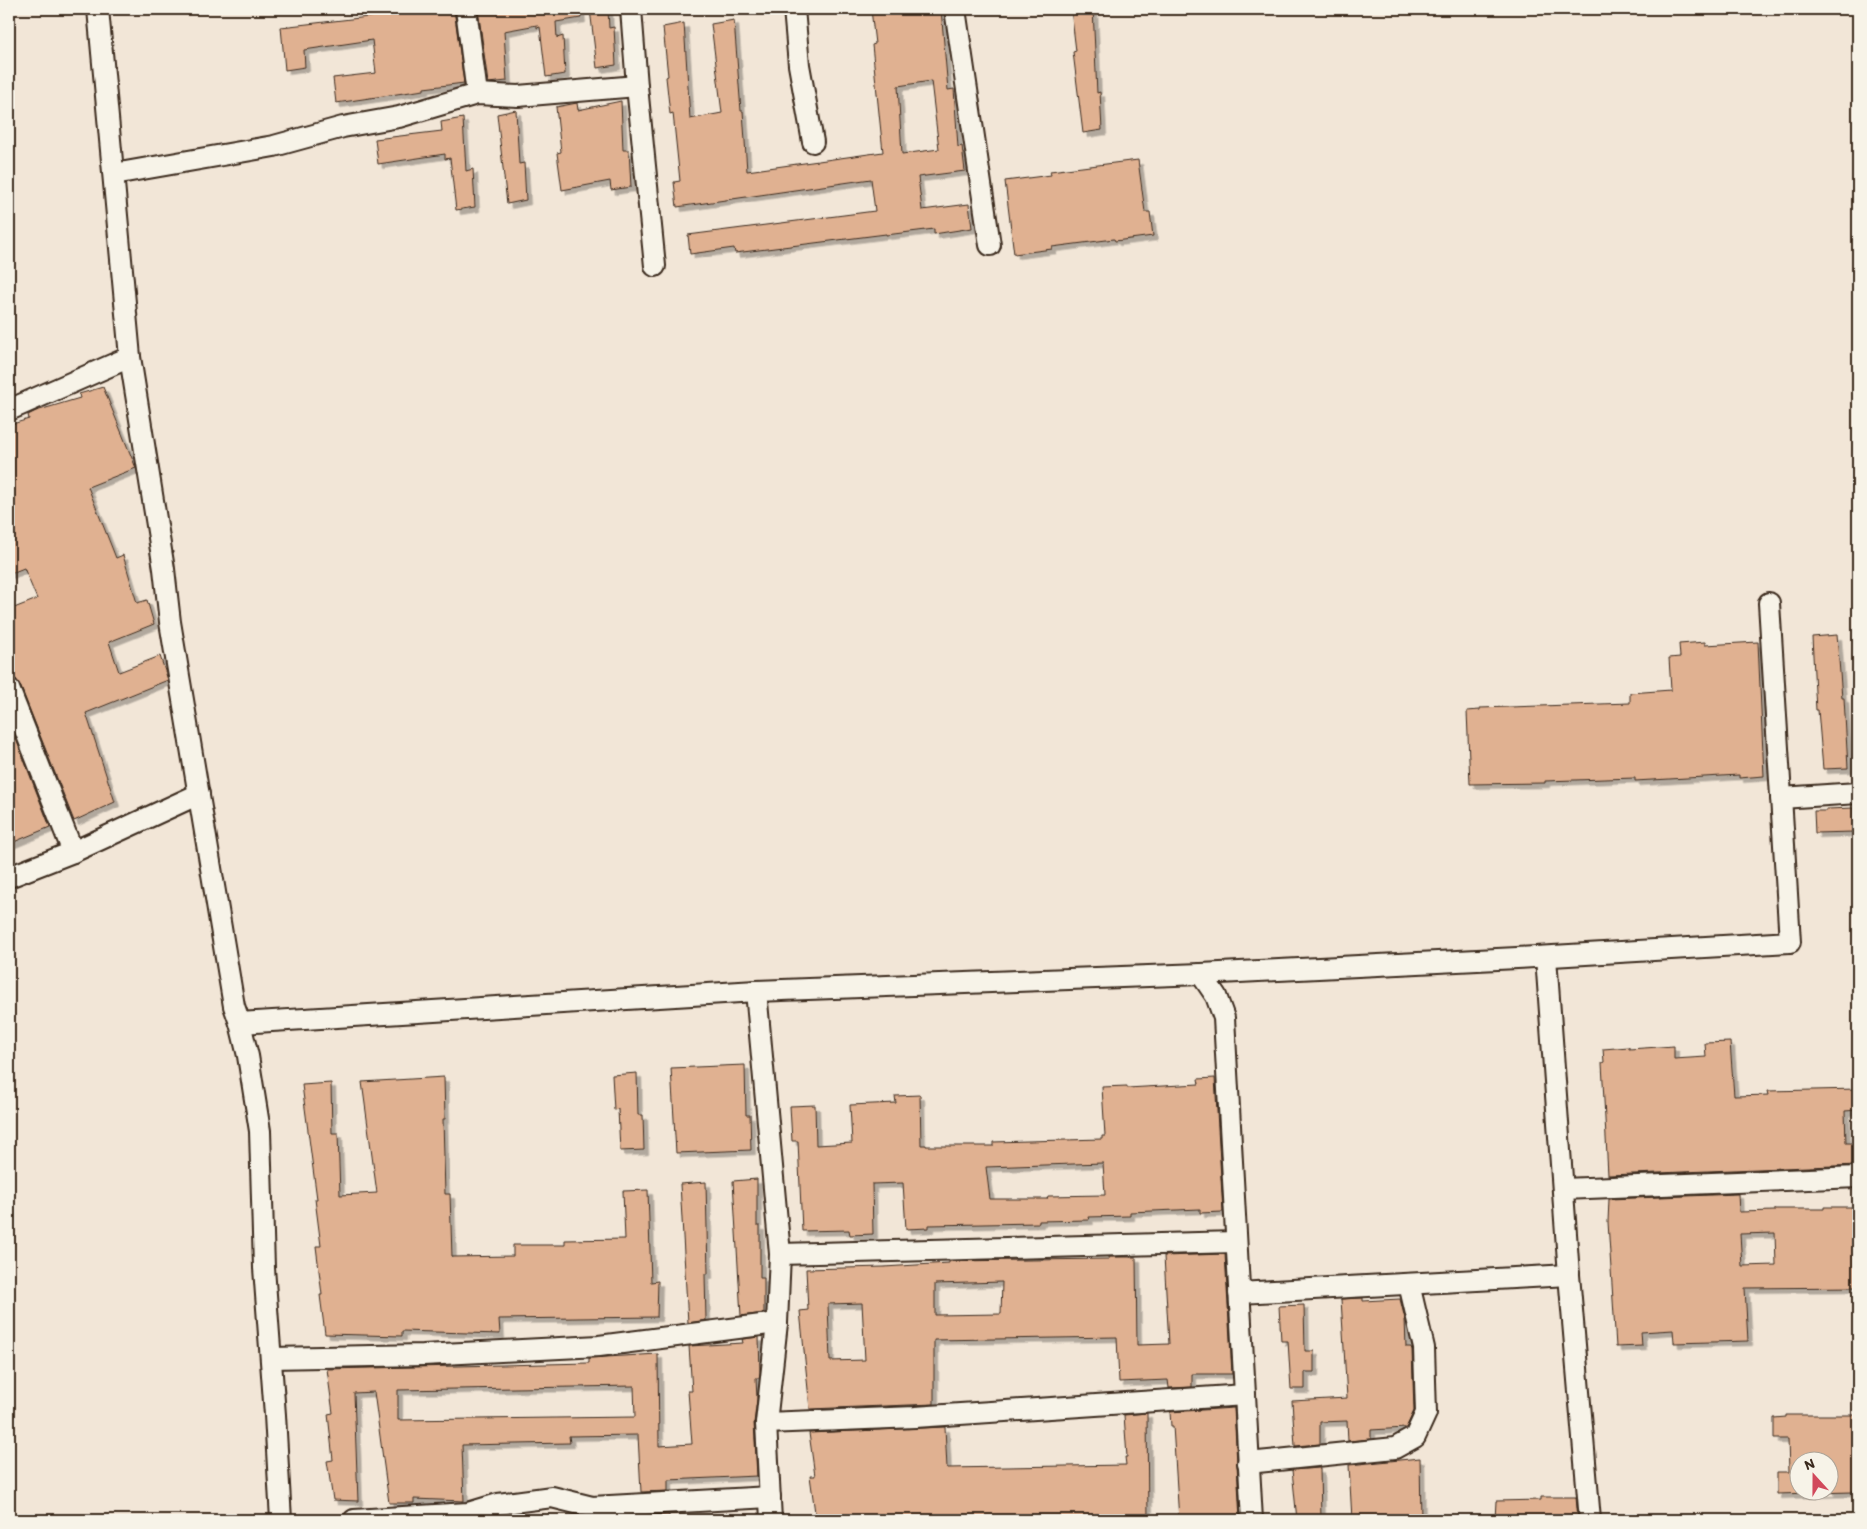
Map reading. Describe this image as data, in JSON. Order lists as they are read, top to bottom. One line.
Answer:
{"north":"top"}
